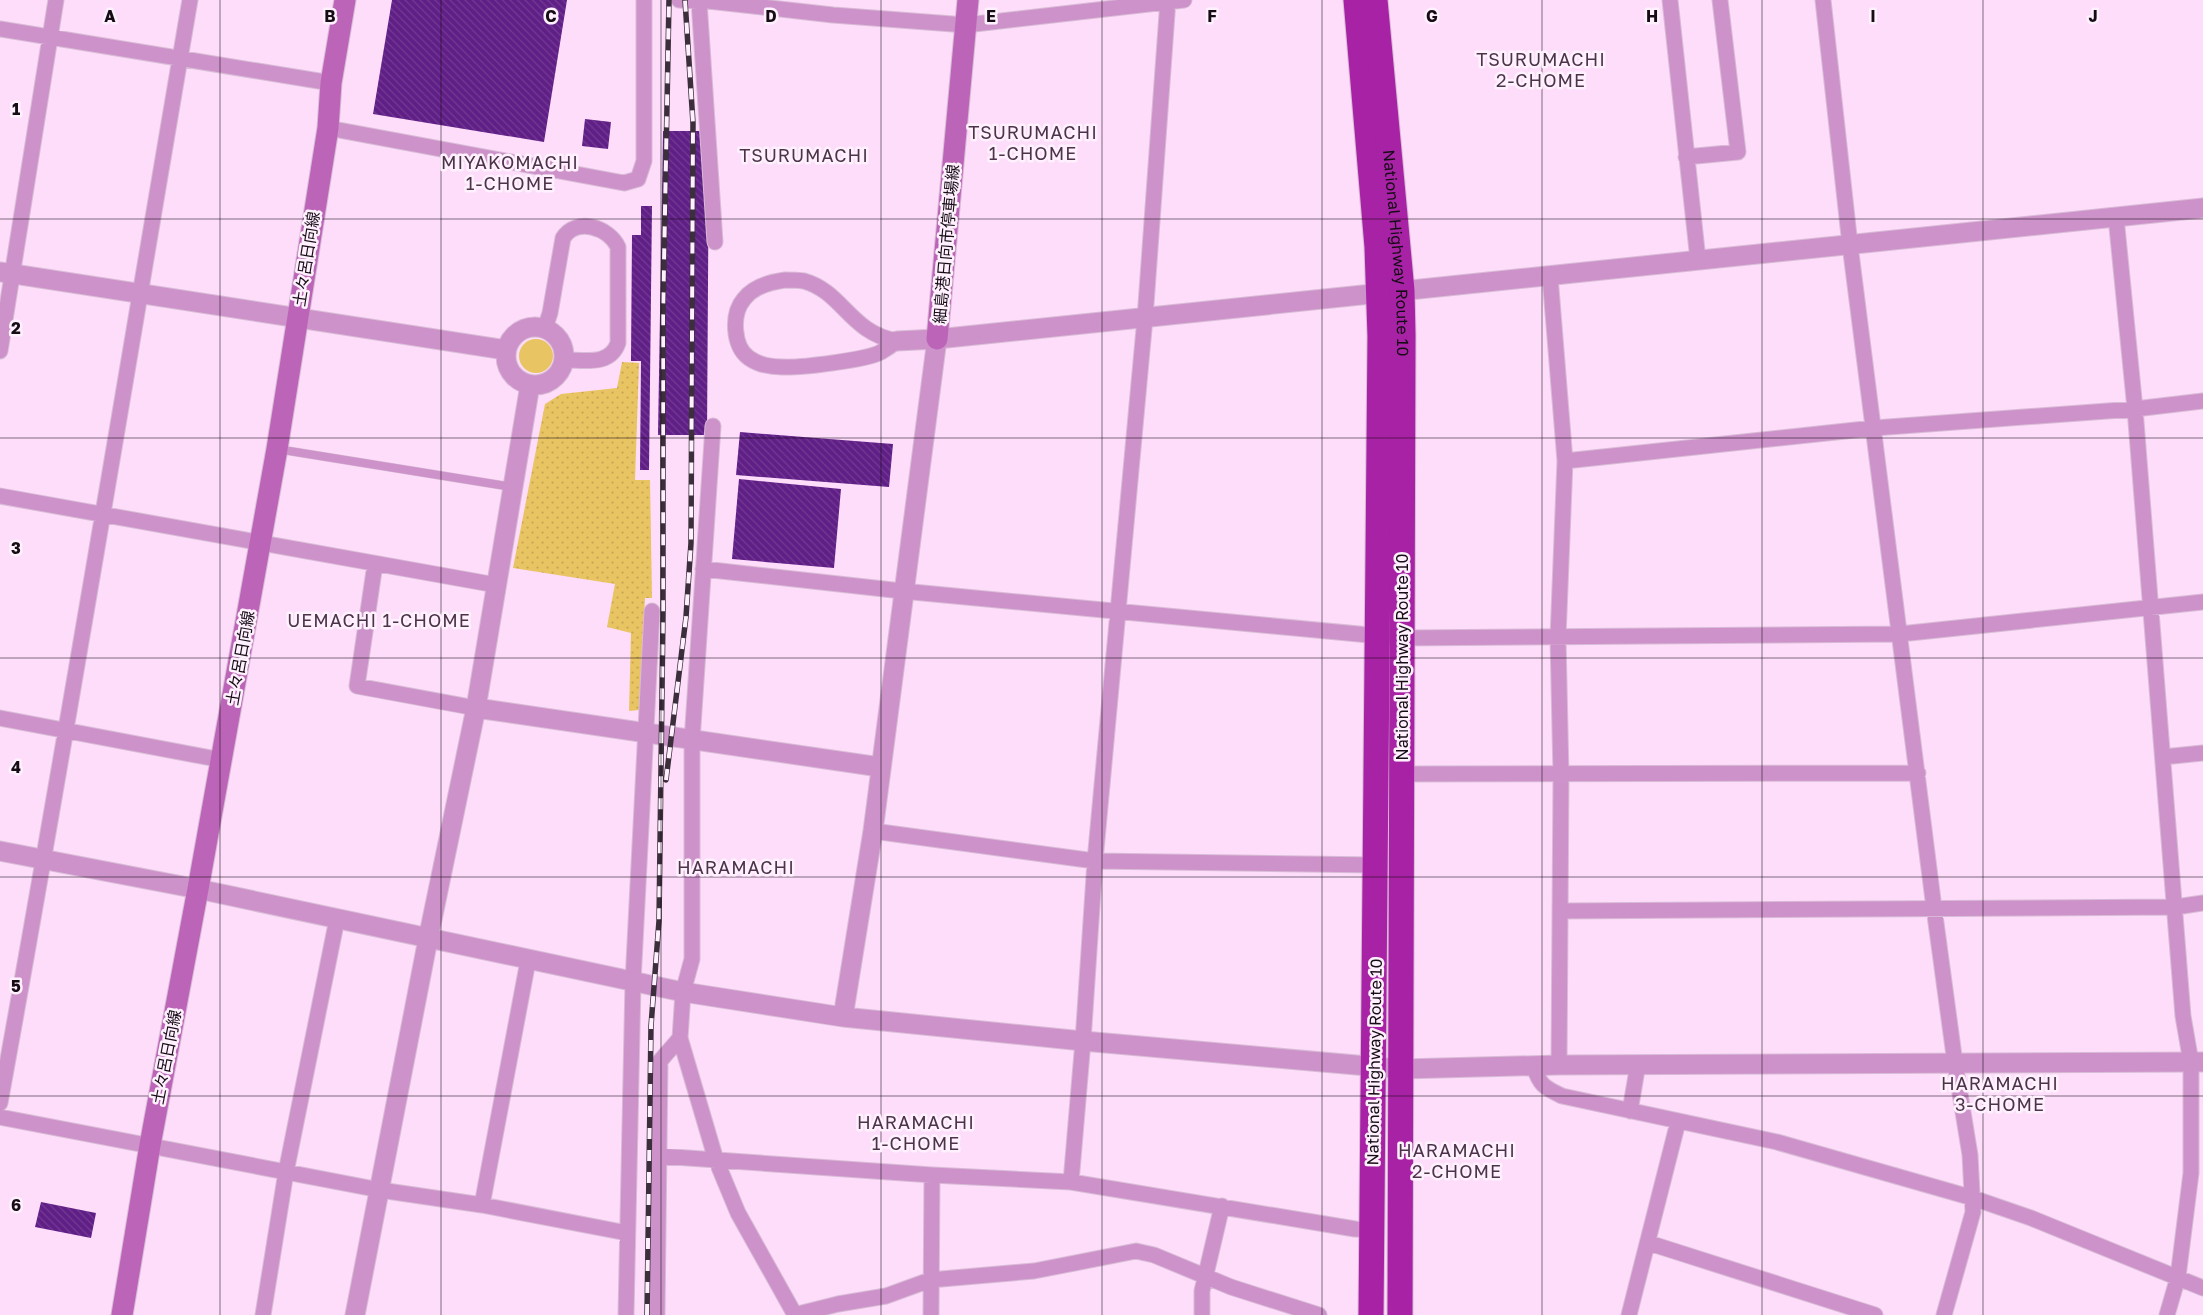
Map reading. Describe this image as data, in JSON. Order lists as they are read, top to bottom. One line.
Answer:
{"streets":{"highway":["National Highway Route 10"],"main road":["細島港日向市停車場線","土々呂日向線"]},"districts":["TSURUMACHI 2-CHOME","TSURUMACHI 1-CHOME","TSURUMACHI","MIYAKOMACHI 1-CHOME","UEMACHI 1-CHOME","HARAMACHI","HARAMACHI 3-CHOME","HARAMACHI 1-CHOME","HARAMACHI 2-CHOME"],"grid":{"columns":["A","B","C","D","E","F","G","H","I","J"],"rows":["1","2","3","4","5","6"]}}
